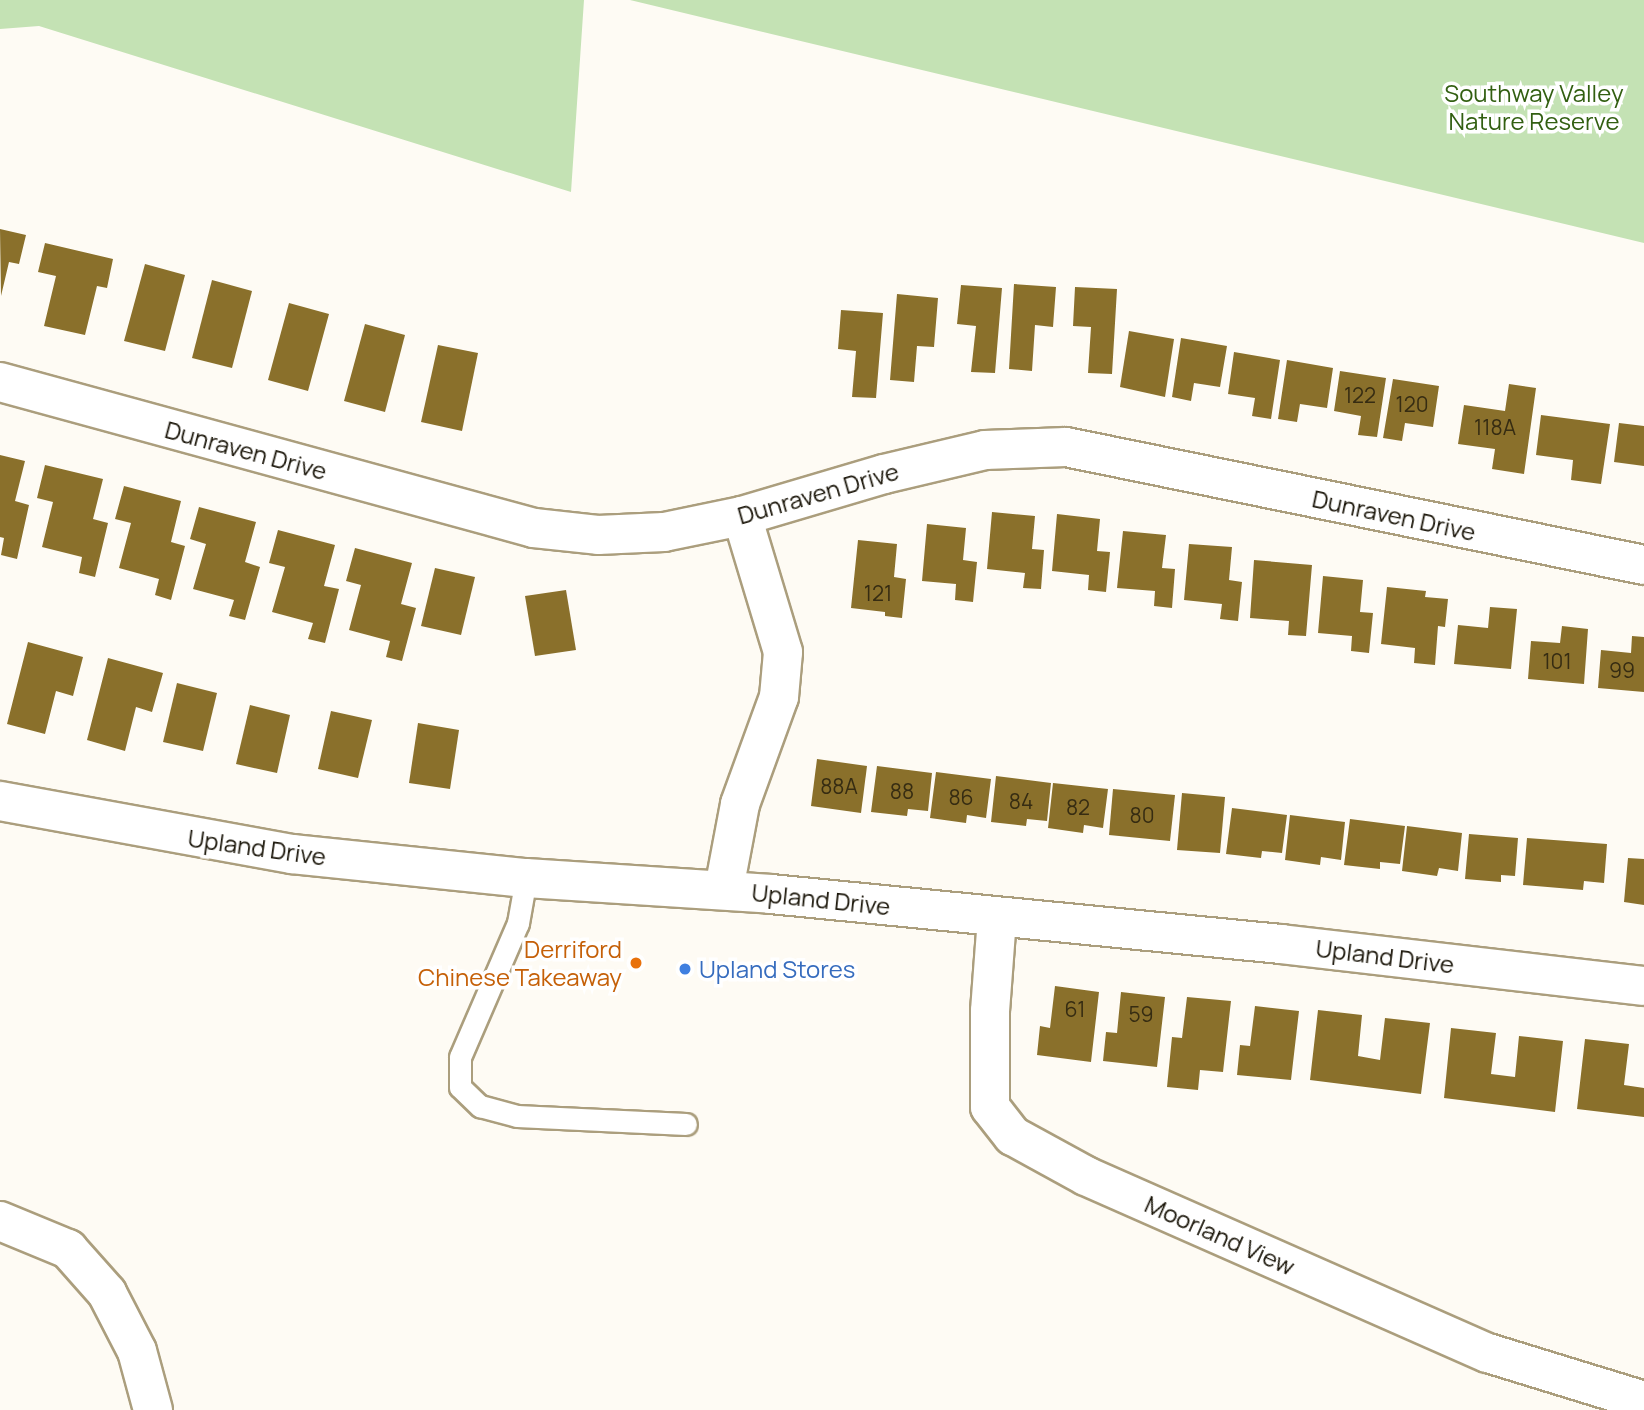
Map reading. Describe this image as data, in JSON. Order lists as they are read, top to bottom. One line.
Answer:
{"streets":{"street":["Dunraven Drive","Upland Drive","Moorland View"]},"crossings":[["Upland Drive","Moorland View"]],"parks":["Southway Valley Nature Reserve"],"places":["Derriford Chinese Takeaway","Upland Stores"],"house_numbers":["122","120","118A","121","101","99","88A","88","86","84","82","80","61","59"]}
